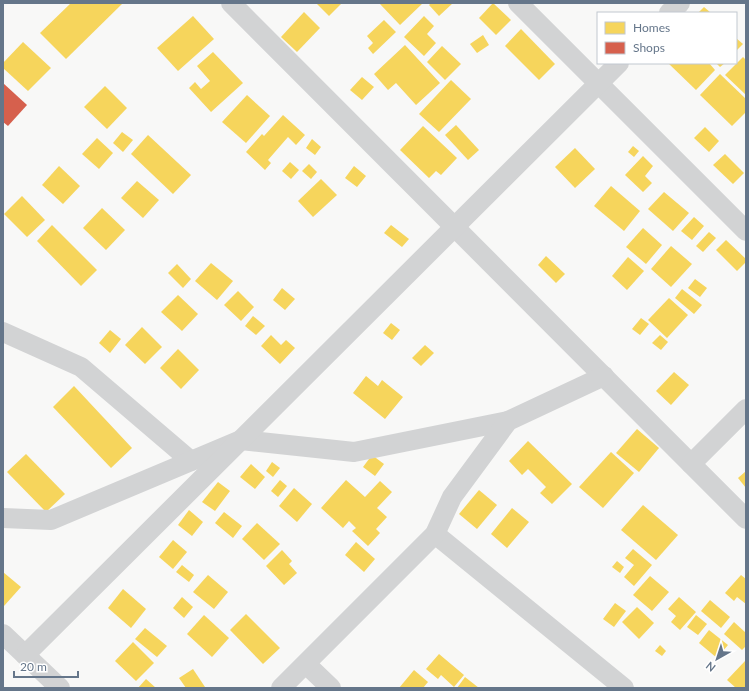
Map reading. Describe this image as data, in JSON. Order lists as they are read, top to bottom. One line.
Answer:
{"legend":["Homes","Shops"],"scale_bar":"20 m","north":"bottom left"}
